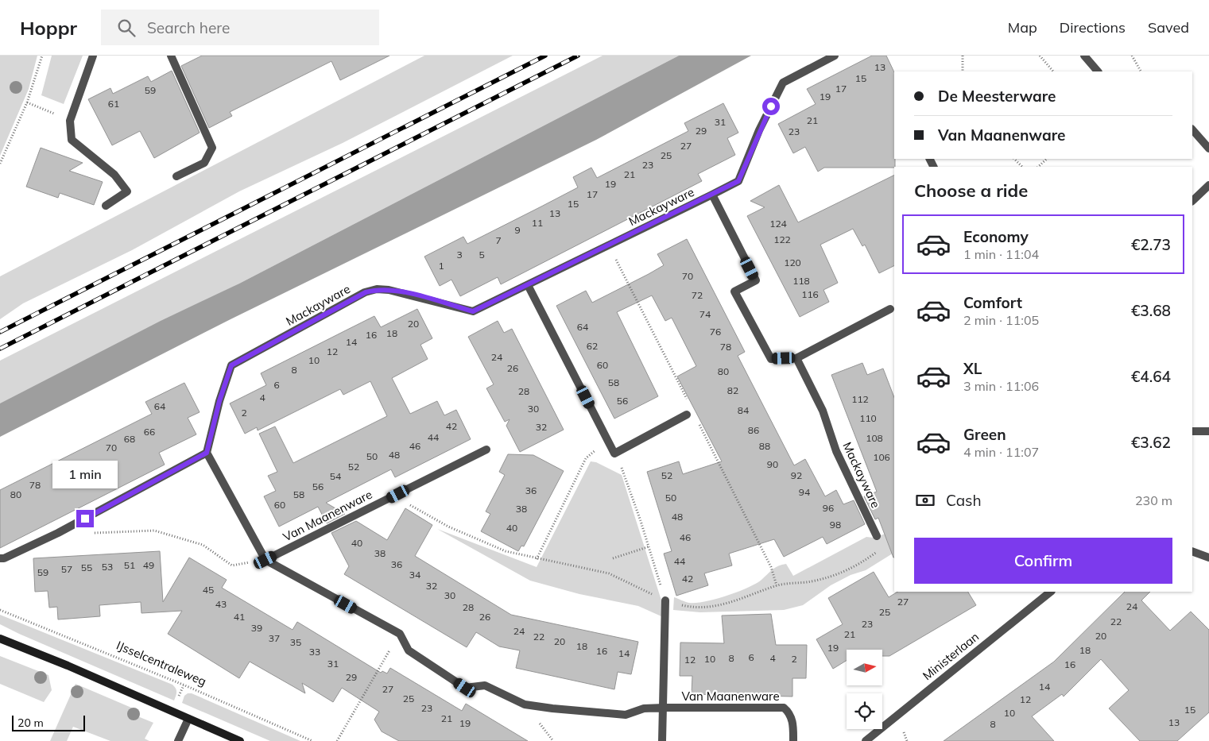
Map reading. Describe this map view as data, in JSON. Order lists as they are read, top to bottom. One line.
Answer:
{"streets":{"street":["Mackayware","Van Maanenware","Ministerlaan"],"path":["IJsselcentraleweg"]},"house_numbers":["13","15","17","59","19","61","21","31","29","23","27","25","23","21","19","17","15","13","11","124","9","122","7","3","5","120","1","70","118","116","72","74","20","64","76","18","16","14","62","78","12","24","10","60","26","8","80","58","6","82","28","4","112","56","64","30","84","2","110","42","32","86","66","44","108","68","46","88","70","48","50","106","90","52","52","92","54","78","56","36","94","80","58","50","60","96","38","48","98","40","46","40","38","44","36","51","49","53","55","57","59","34","42","32","45","30","27","43","24","28","25","41","26","22","23","39","24","21","20","22","37","20","35","18","19","18","16","33","14","6","8","4","10","2","12","31","16","29","14","27","25","12","23","15","10","21","13","19","8"],"scale_bar":"20 m","north":"right","page":{"header":"Hoppr","search":"Search here","nav":["Map","Directions","Saved"],"banner":["De Meesterware","Van Maanenware"],"heading":"Choose a ride","list":[{"name":"Economy","note":"1 min · 11:04","value":"€2.73"},{"name":"Comfort","note":"2 min · 11:05","value":"€3.68"},{"name":"XL","note":"3 min · 11:06","value":"€4.64"},{"name":"Green","note":"4 min · 11:07","value":"€3.62"}],"bubble":"1 min","pay":["Cash","230 m"],"buttons":"Confirm","scale":"20 m"}}
